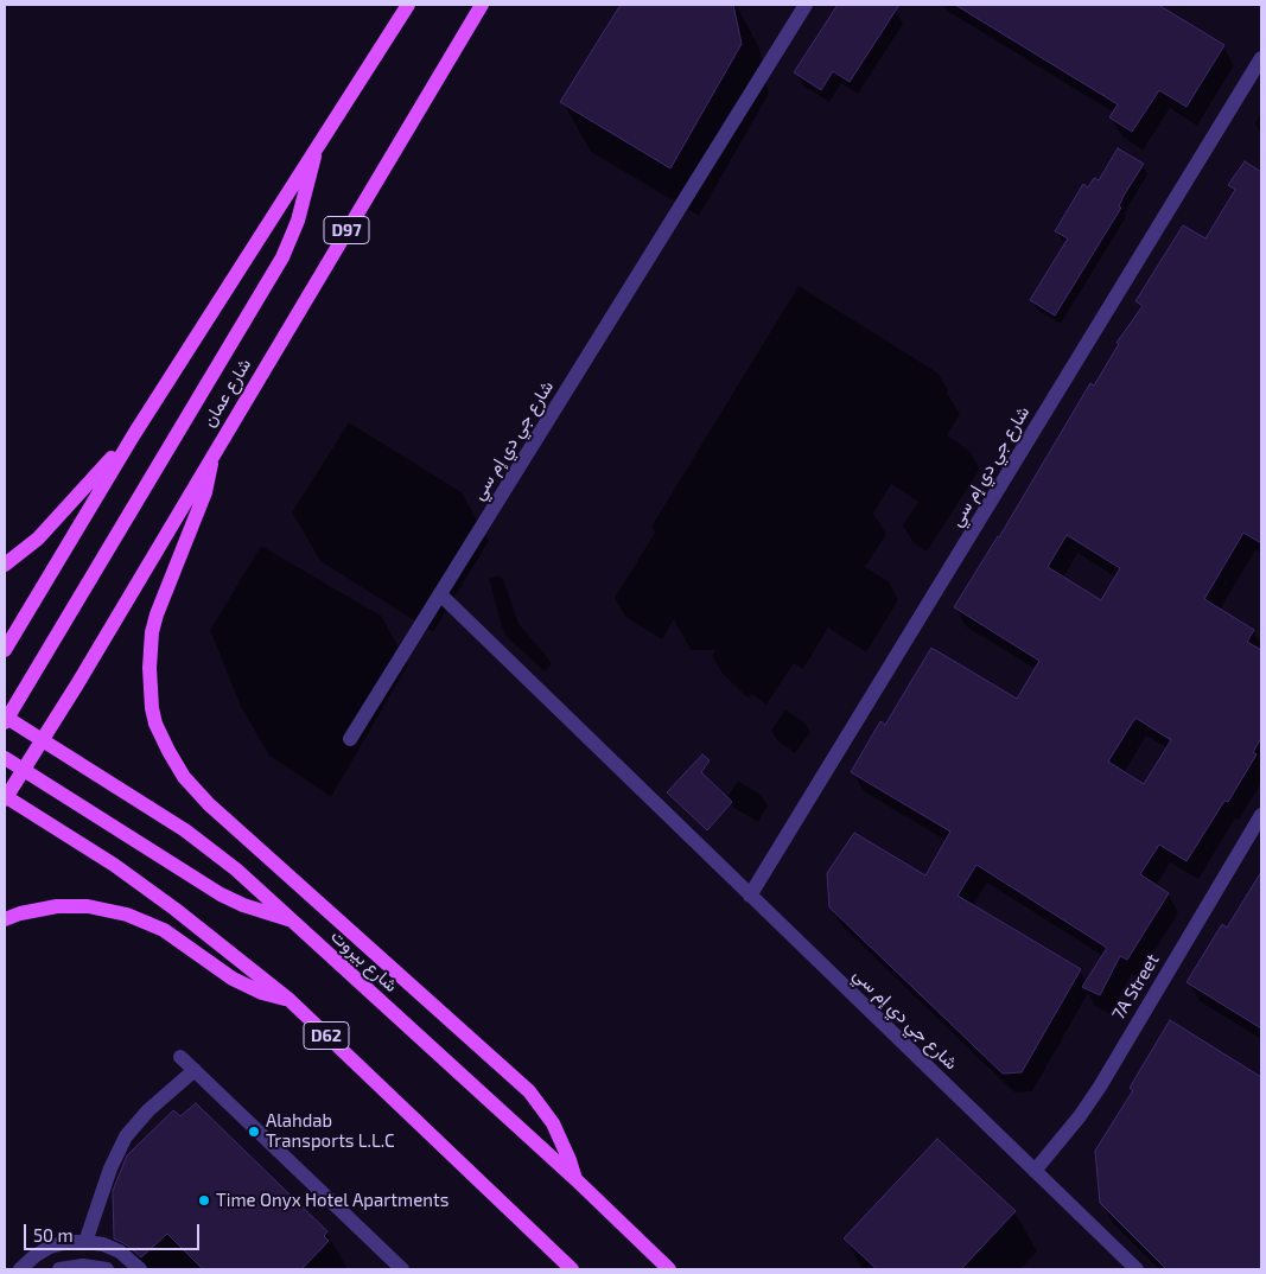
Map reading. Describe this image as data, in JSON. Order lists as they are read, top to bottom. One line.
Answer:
{"streets":{"main road":["D97","شارع عمان","شارع بيروت","D62"],"street":["شارع جي دي إم سي","7A Street"]},"crossings":[["شارع عمان","شارع بيروت"],["شارع عمان","D62"],["شارع جي دي إم سي","7A Street"]],"places":["Alahdab Transports L.L.C","Time Onyx Hotel Apartments"],"scale_bar":"50 m"}
